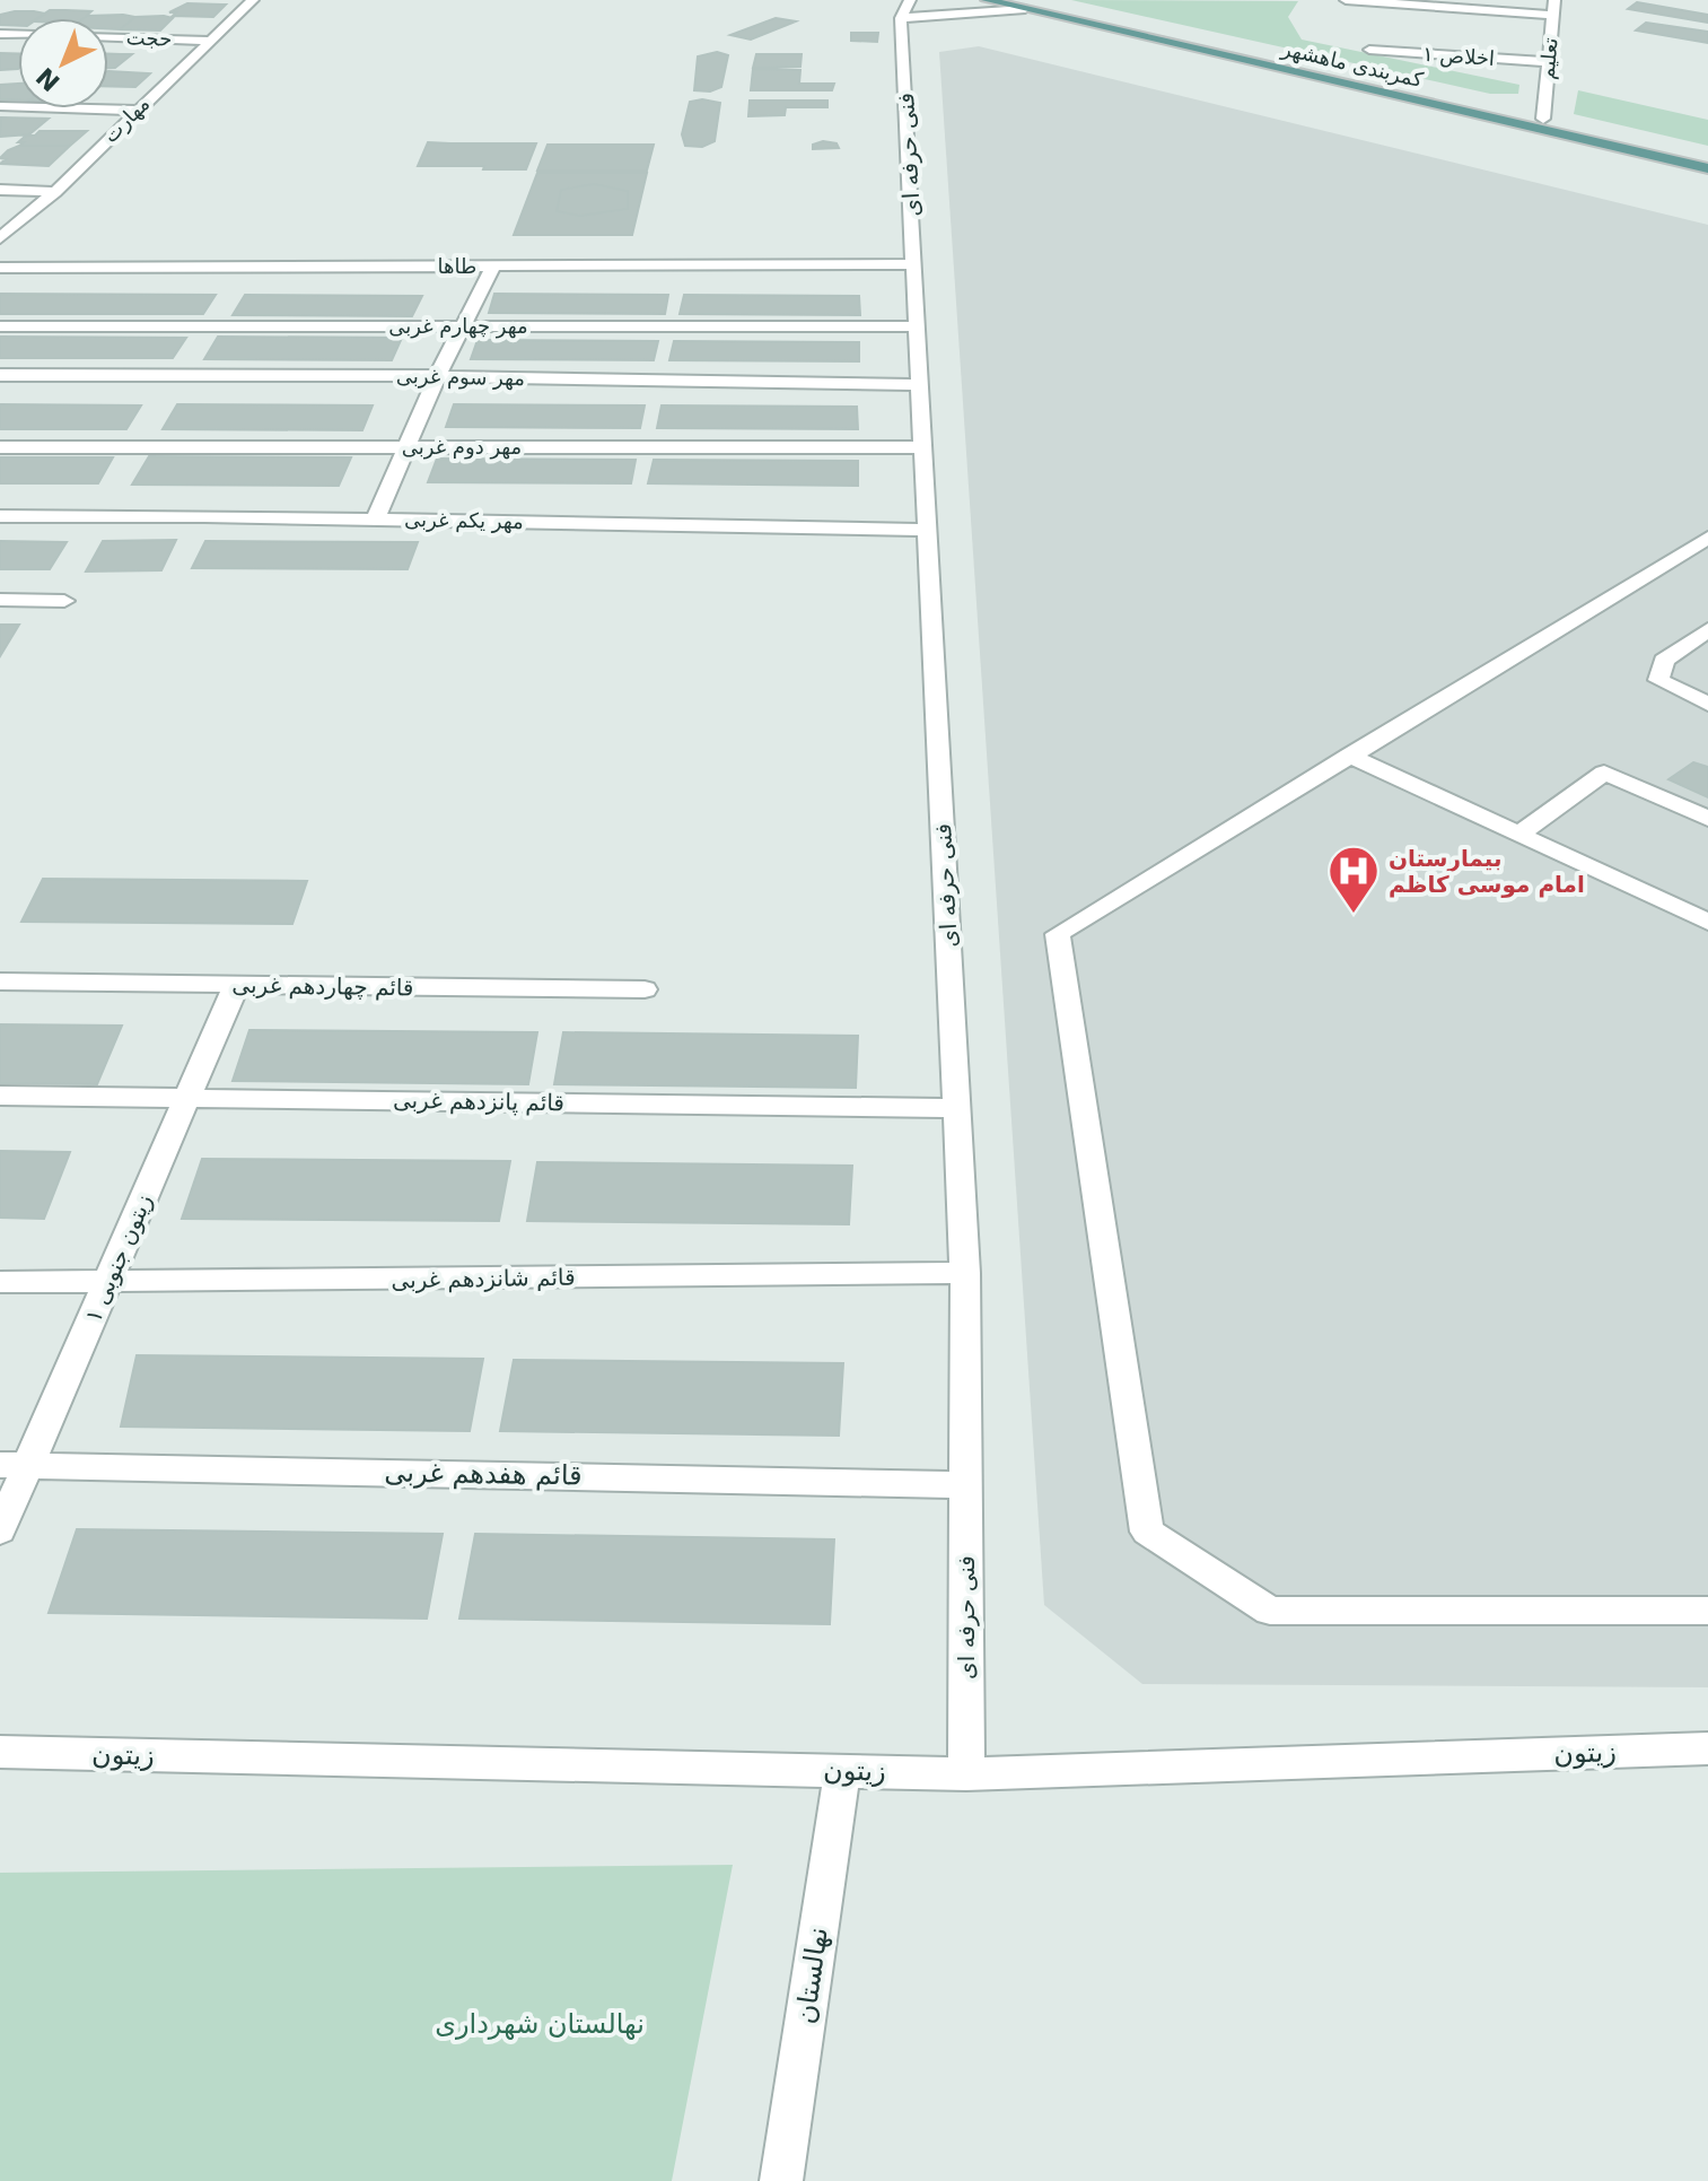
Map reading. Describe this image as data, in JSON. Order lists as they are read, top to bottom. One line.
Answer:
{"streets":{"main road":["کمربندی ماهشهر"],"street":["حجت","اخلاص ۱","تعلیم","مهارت","فنی حرفه ای","طاها","مهر چهارم غربی","مهر سوم غربی","مهر دوم غربی","مهر یکم غربی","قائم چهاردهم غربی","قائم پانزدهم غربی","زیتون جنوبی ۱","قائم شانزدهم غربی","قائم هفدهم غربی","زیتون","نهالستان"]},"crossings":[["حجت","مهارت"],["اخلاص ۱","تعلیم"],["تعلیم","کمربندی ماهشهر"],["فنی حرفه ای","طاها"],["فنی حرفه ای","مهر چهارم غربی"],["فنی حرفه ای","مهر سوم غربی"],["فنی حرفه ای","مهر دوم غربی"],["فنی حرفه ای","مهر یکم غربی"],["فنی حرفه ای","قائم پانزدهم غربی"],["فنی حرفه ای","قائم شانزدهم غربی"],["فنی حرفه ای","قائم هفدهم غربی"],["فنی حرفه ای","زیتون"],["قائم چهاردهم غربی","زیتون جنوبی ۱"],["قائم پانزدهم غربی","زیتون جنوبی ۱"],["زیتون جنوبی ۱","قائم شانزدهم غربی"],["زیتون جنوبی ۱","قائم هفدهم غربی"],["زیتون","نهالستان"]],"parks":["نهالستان شهرداری"],"places":{"hospital":["بیمارستان امام موسی کاظم"]},"north":"bottom left"}
